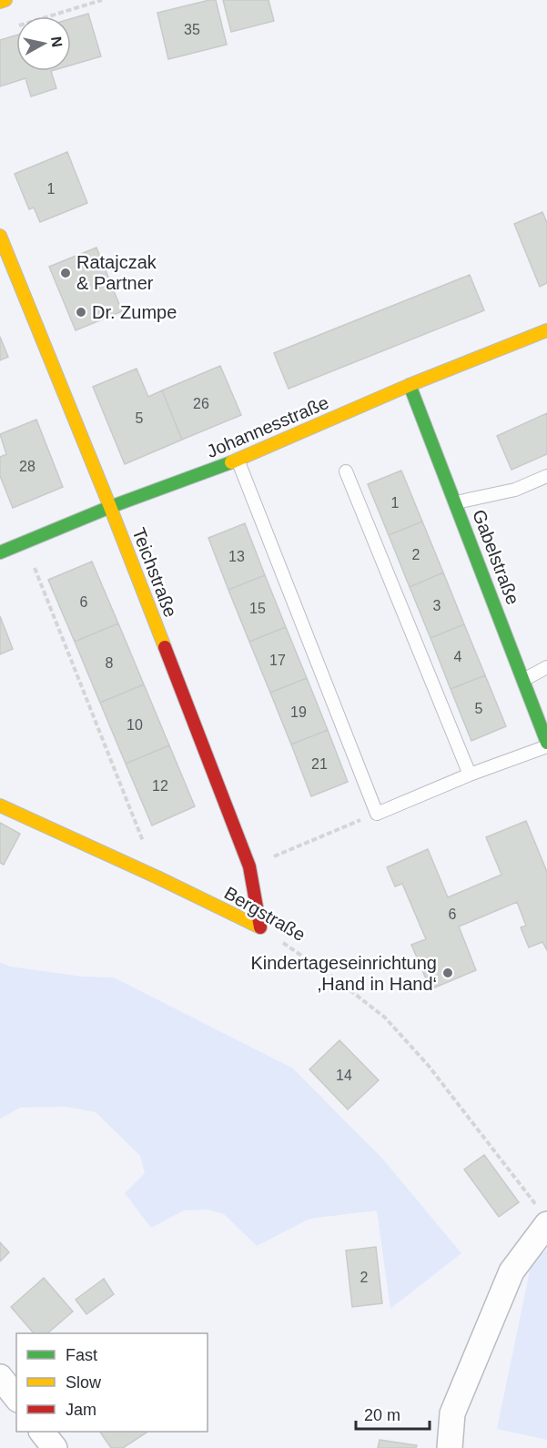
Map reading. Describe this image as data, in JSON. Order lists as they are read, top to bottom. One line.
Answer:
{"streets":{"street":["Johannesstraße","Gabelstraße","Teichstraße","Bergstraße"]},"crossings":[["Johannesstraße","Gabelstraße"],["Johannesstraße","Teichstraße"],["Teichstraße","Bergstraße"]],"places":["Ratajczak & Partner","Dr. Zumpe","Kindertageseinrichtung ‚Hand in Hand‘"],"house_numbers":["35","1","26","5","28","1","2","13","6","3","15","4","17","8","5","19","10","21","12","6","14","2"],"legend":["Fast","Slow","Jam"],"scale_bar":"20 m","north":"right"}
